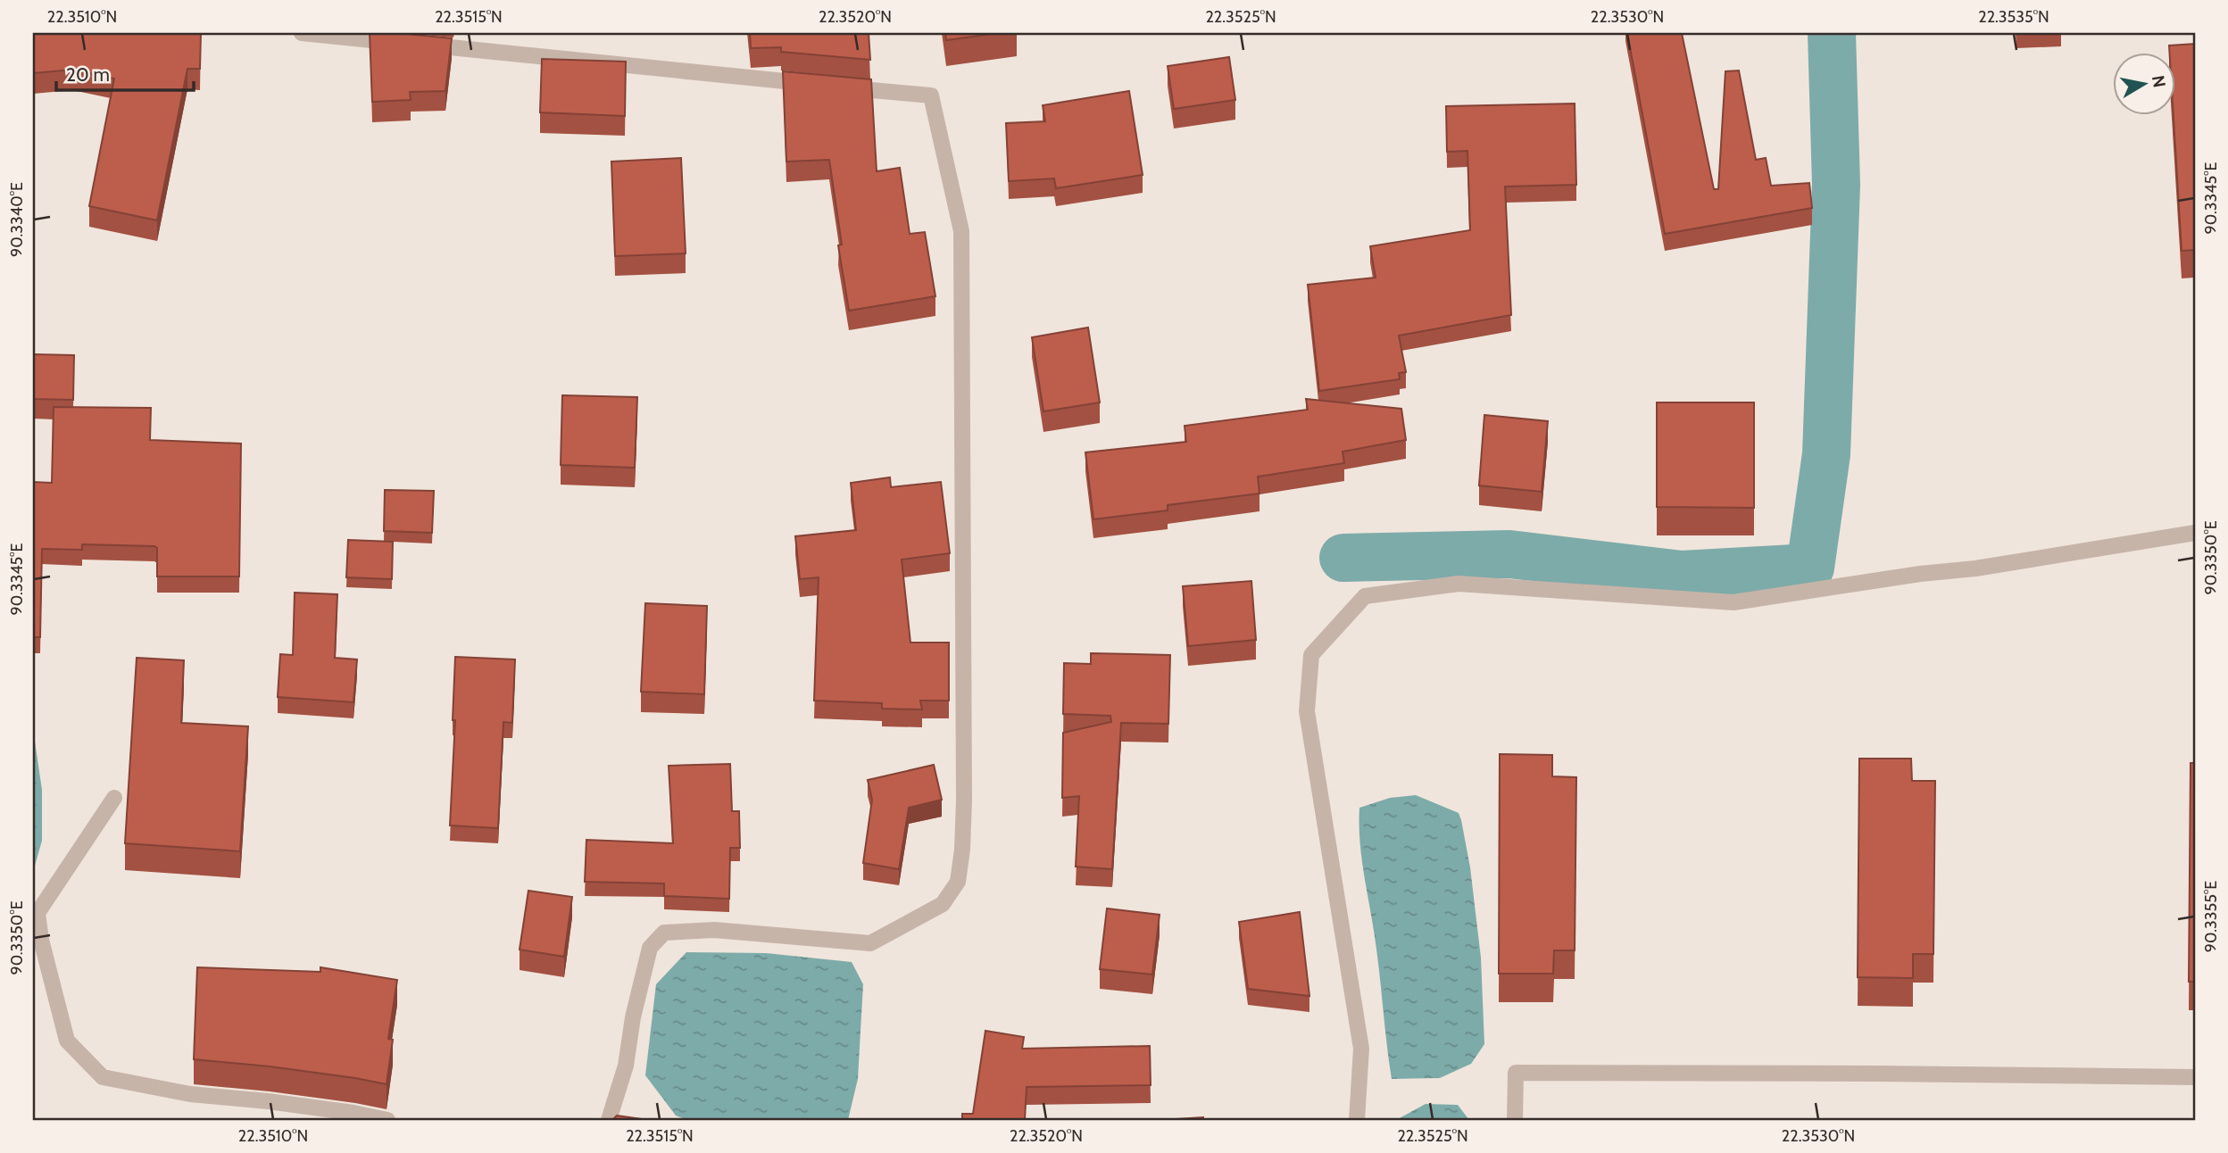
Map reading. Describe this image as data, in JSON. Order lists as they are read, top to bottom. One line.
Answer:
{"scale_bar":"20 m","north":"right","coordinates":["22.3510°N","22.3515°N","22.3520°N","22.3525°N","22.3530°N","22.3535°N","90.3345°E","90.3340°E","90.3350°E","90.3355°E"]}
